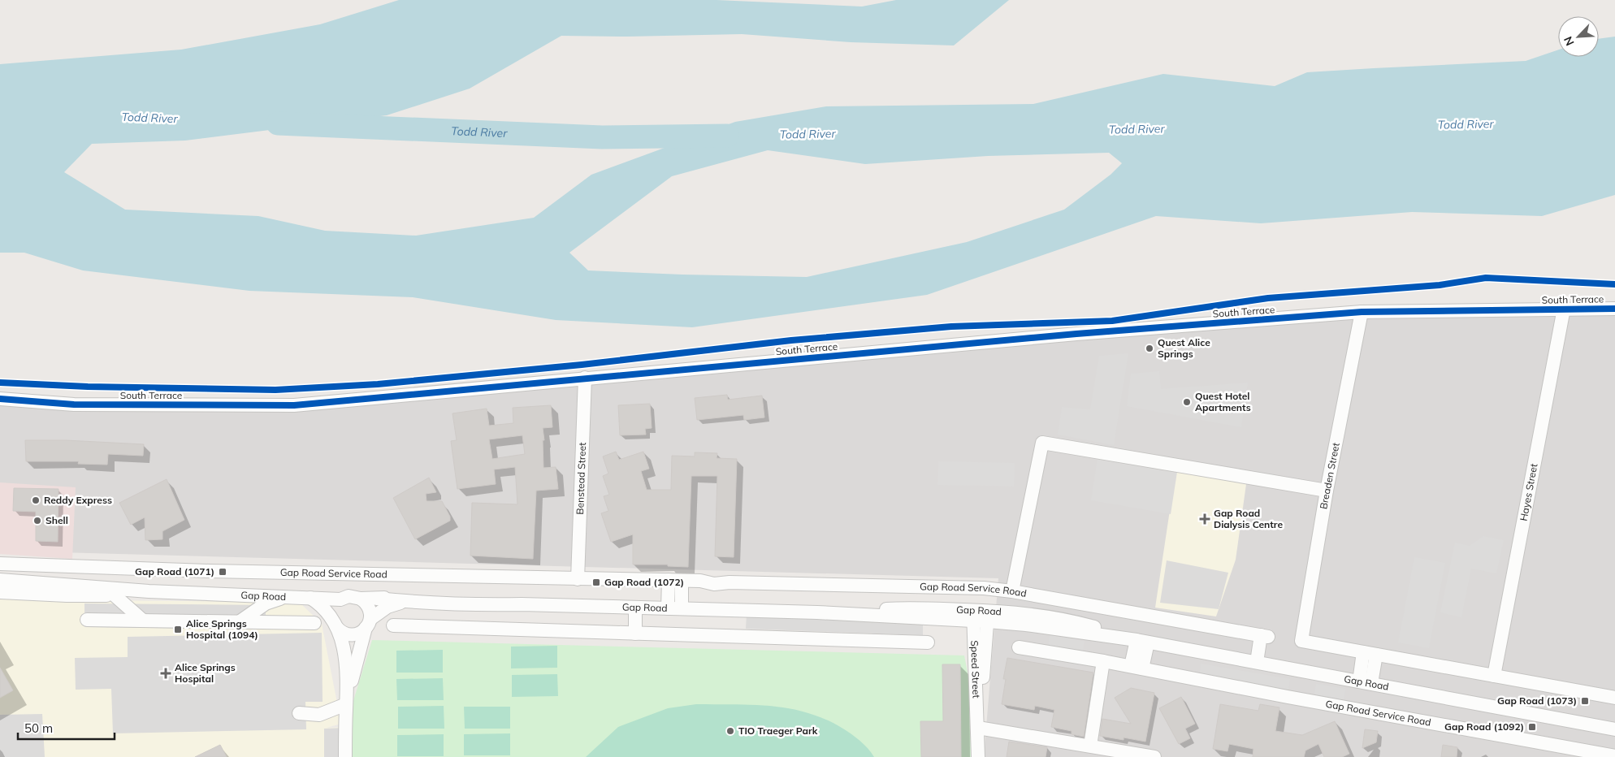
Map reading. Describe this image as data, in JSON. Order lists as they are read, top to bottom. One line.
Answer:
{"streets":{"street":["South Terrace","Breaden Street","Benstead Street","Hayes Street","Gap Road Service Road","Gap Road","Speed Street"]},"crossings":[["South Terrace","Breaden Street"],["South Terrace","Benstead Street"],["South Terrace","Hayes Street"],["Benstead Street","Gap Road Service Road"],["Gap Road Service Road","Gap Road"],["Gap Road","Speed Street"]],"water":["Todd River"],"places":{"other":["Quest Alice Springs","Quest Hotel Apartments","Reddy Express","Shell","TIO Traeger Park"],"health":["Gap Road Dialysis Centre","Alice Springs Hospital"],"transit":["Gap Road (1071)","Gap Road (1072)","Alice Springs Hospital (1094)","Gap Road (1073)","Gap Road (1092)"]},"scale_bar":"50 m","north":"bottom left"}
